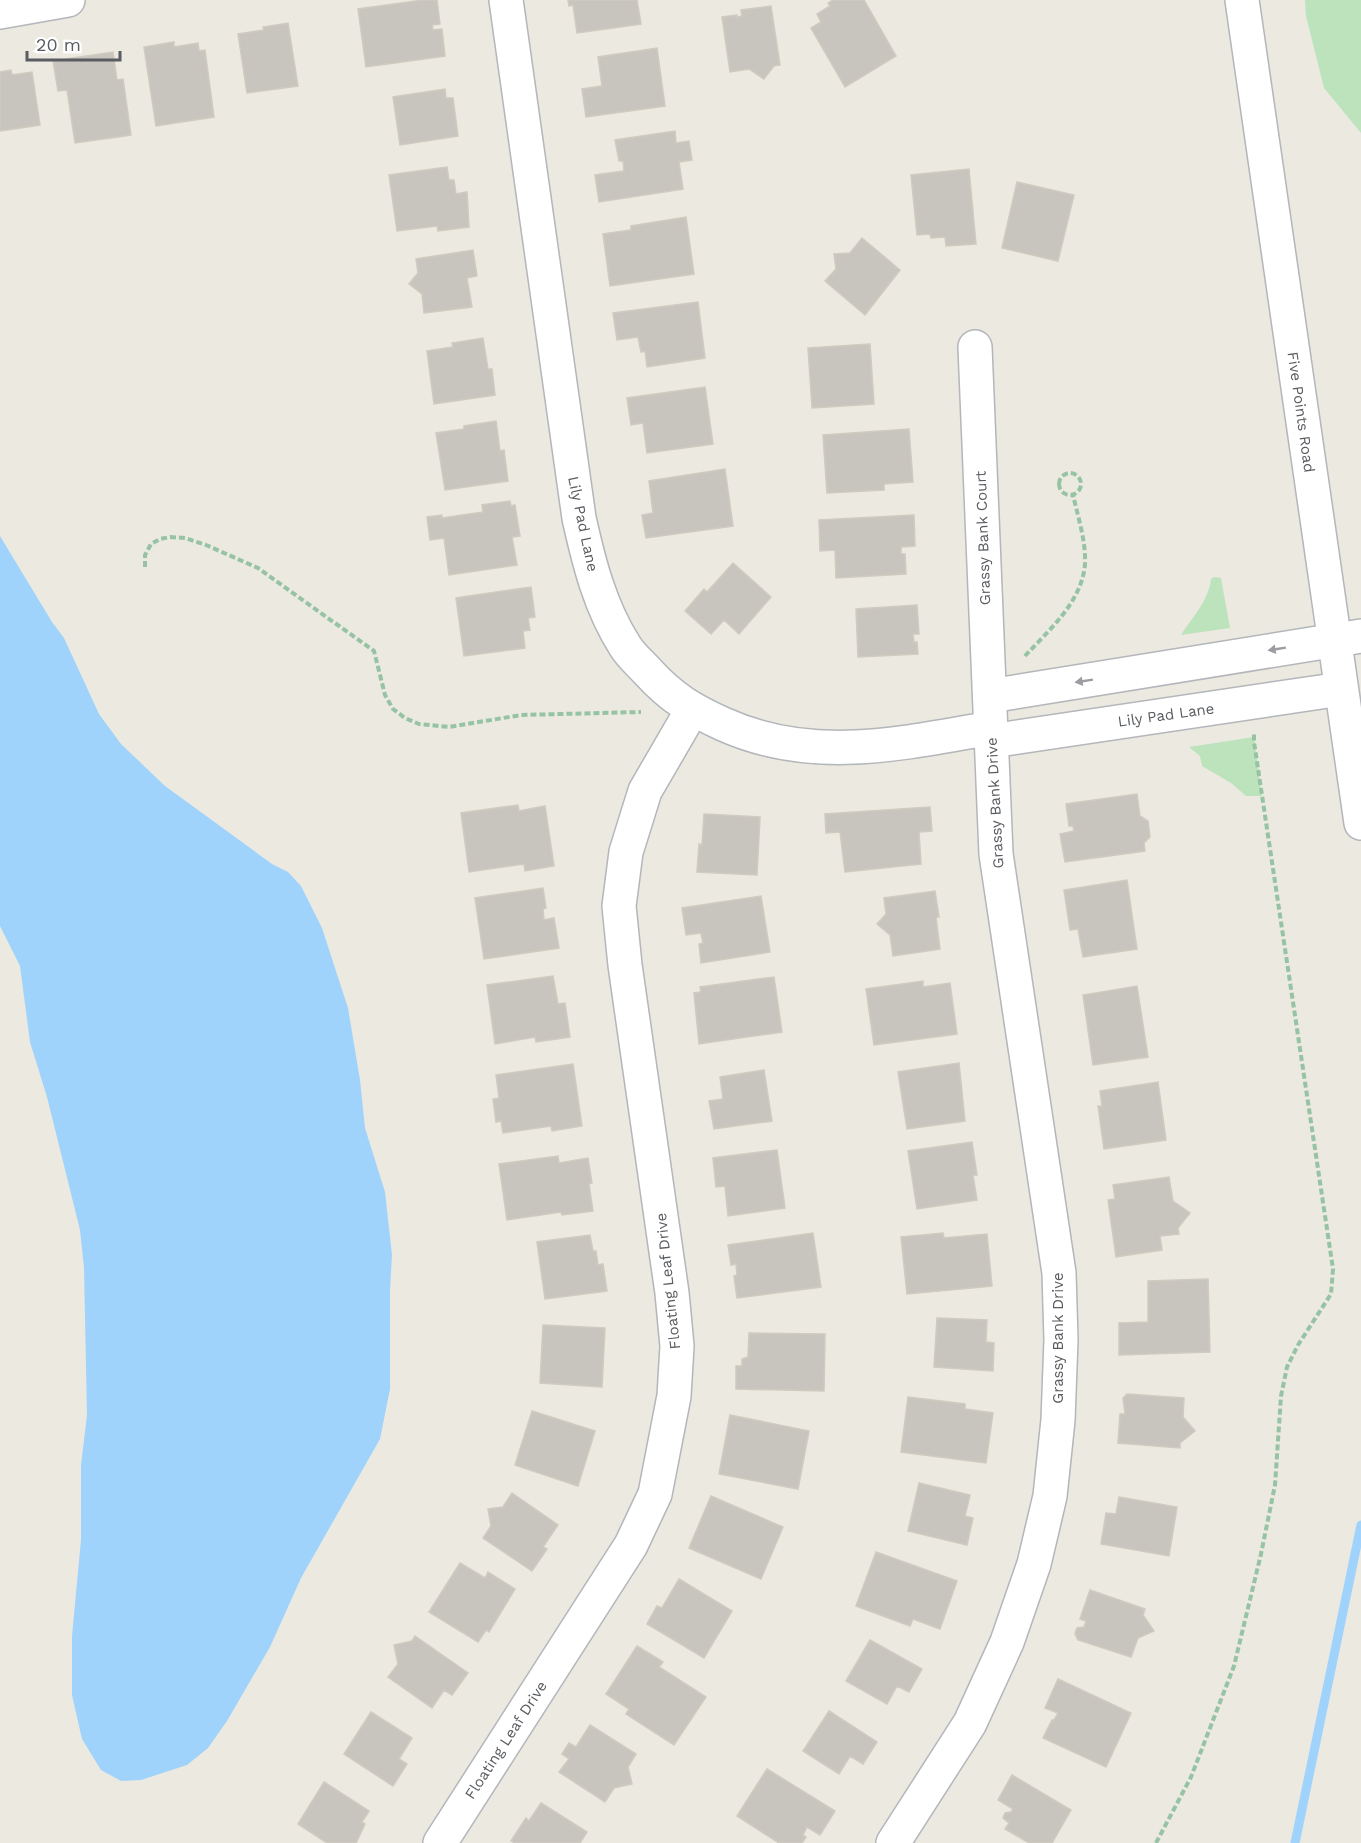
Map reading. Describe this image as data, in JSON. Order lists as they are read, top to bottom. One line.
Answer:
{"streets":{"street":["Five Points Road","Lily Pad Lane","Grassy Bank Court","Grassy Bank Drive","Floating Leaf Drive"]},"crossings":[["Five Points Road","Lily Pad Lane"],["Lily Pad Lane","Grassy Bank Court"],["Lily Pad Lane","Grassy Bank Drive"],["Lily Pad Lane","Floating Leaf Drive"],["Grassy Bank Court","Grassy Bank Drive"]],"scale_bar":"20 m"}
